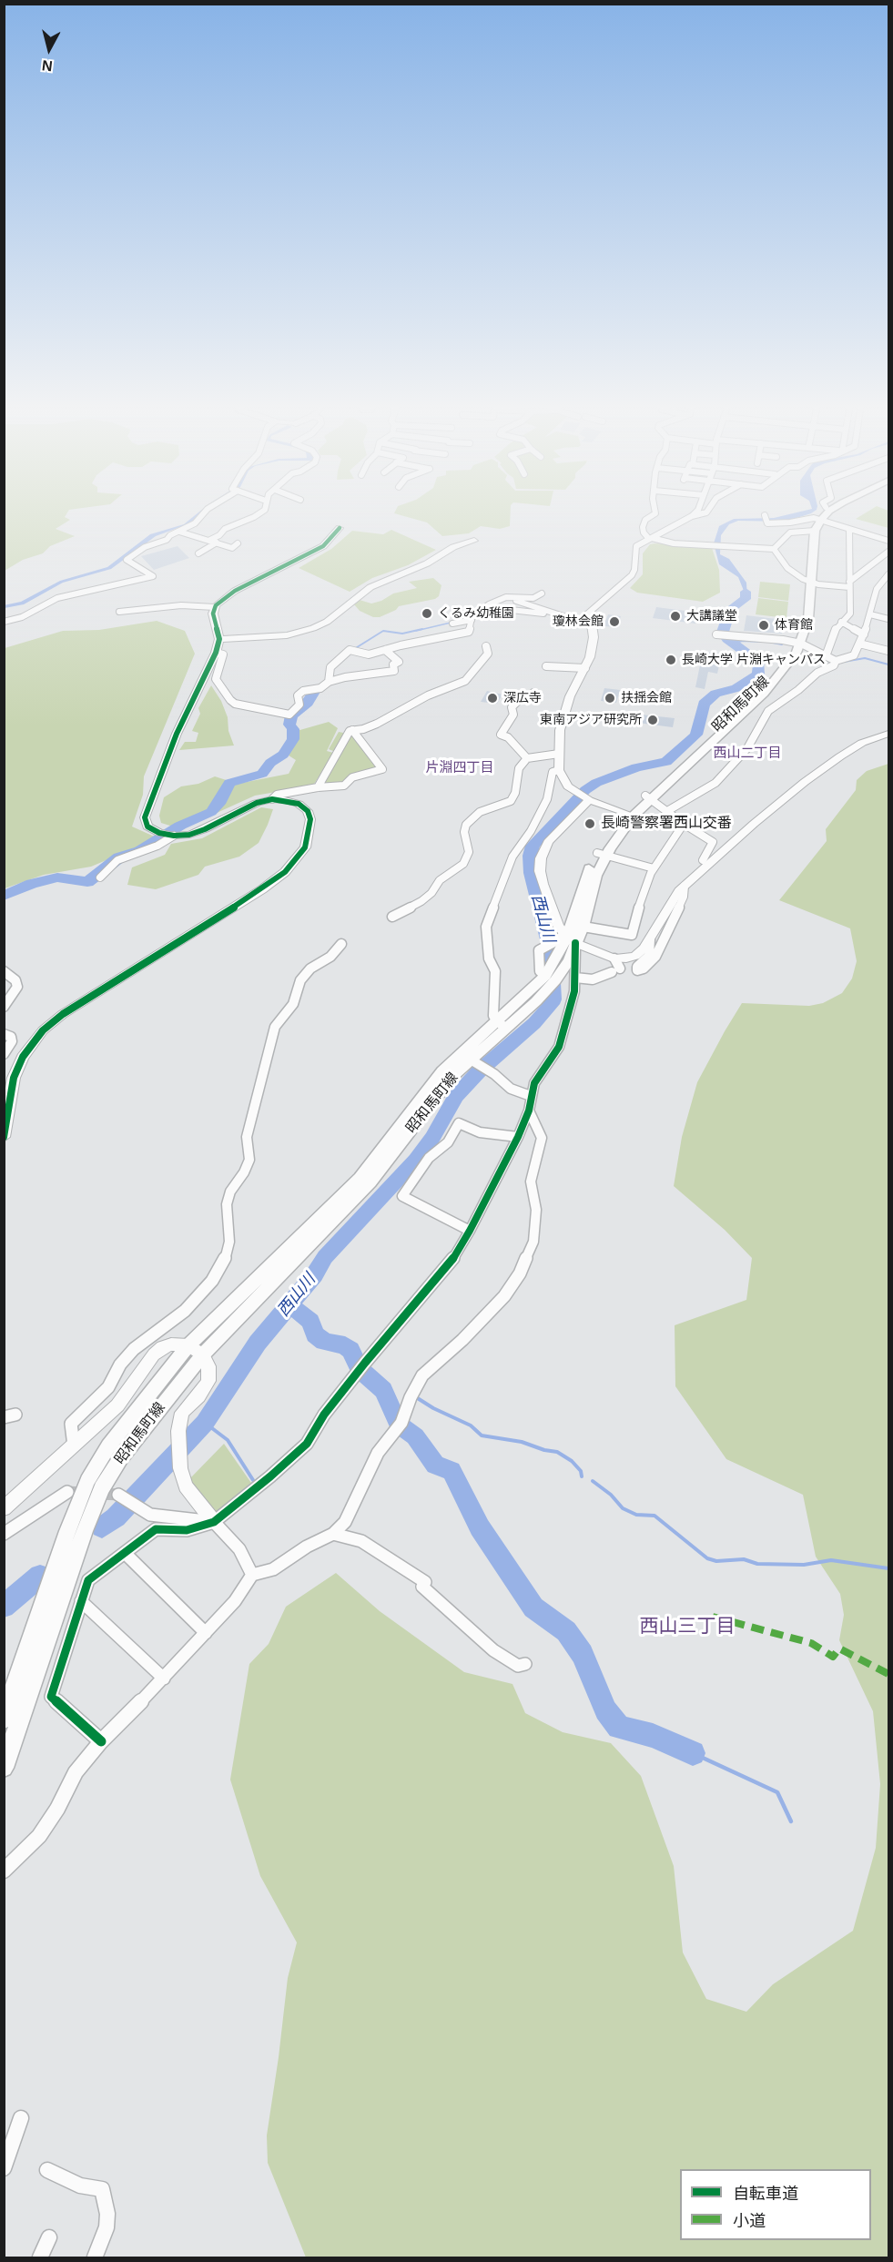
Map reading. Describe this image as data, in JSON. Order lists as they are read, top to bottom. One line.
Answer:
{"streets":{"main road":["昭和馬町線"]},"districts":["西山二丁目","片淵四丁目","西山三丁目"],"water":["西山川"],"places":["くるみ幼稚園","大講議堂","瓊林会館","体育館","長崎大学 片淵キャンパス","深広寺","扶揺会館","東南アジア研究所","長崎警察署西山交番"],"legend":["自転車道","小道"],"north":"bottom"}
